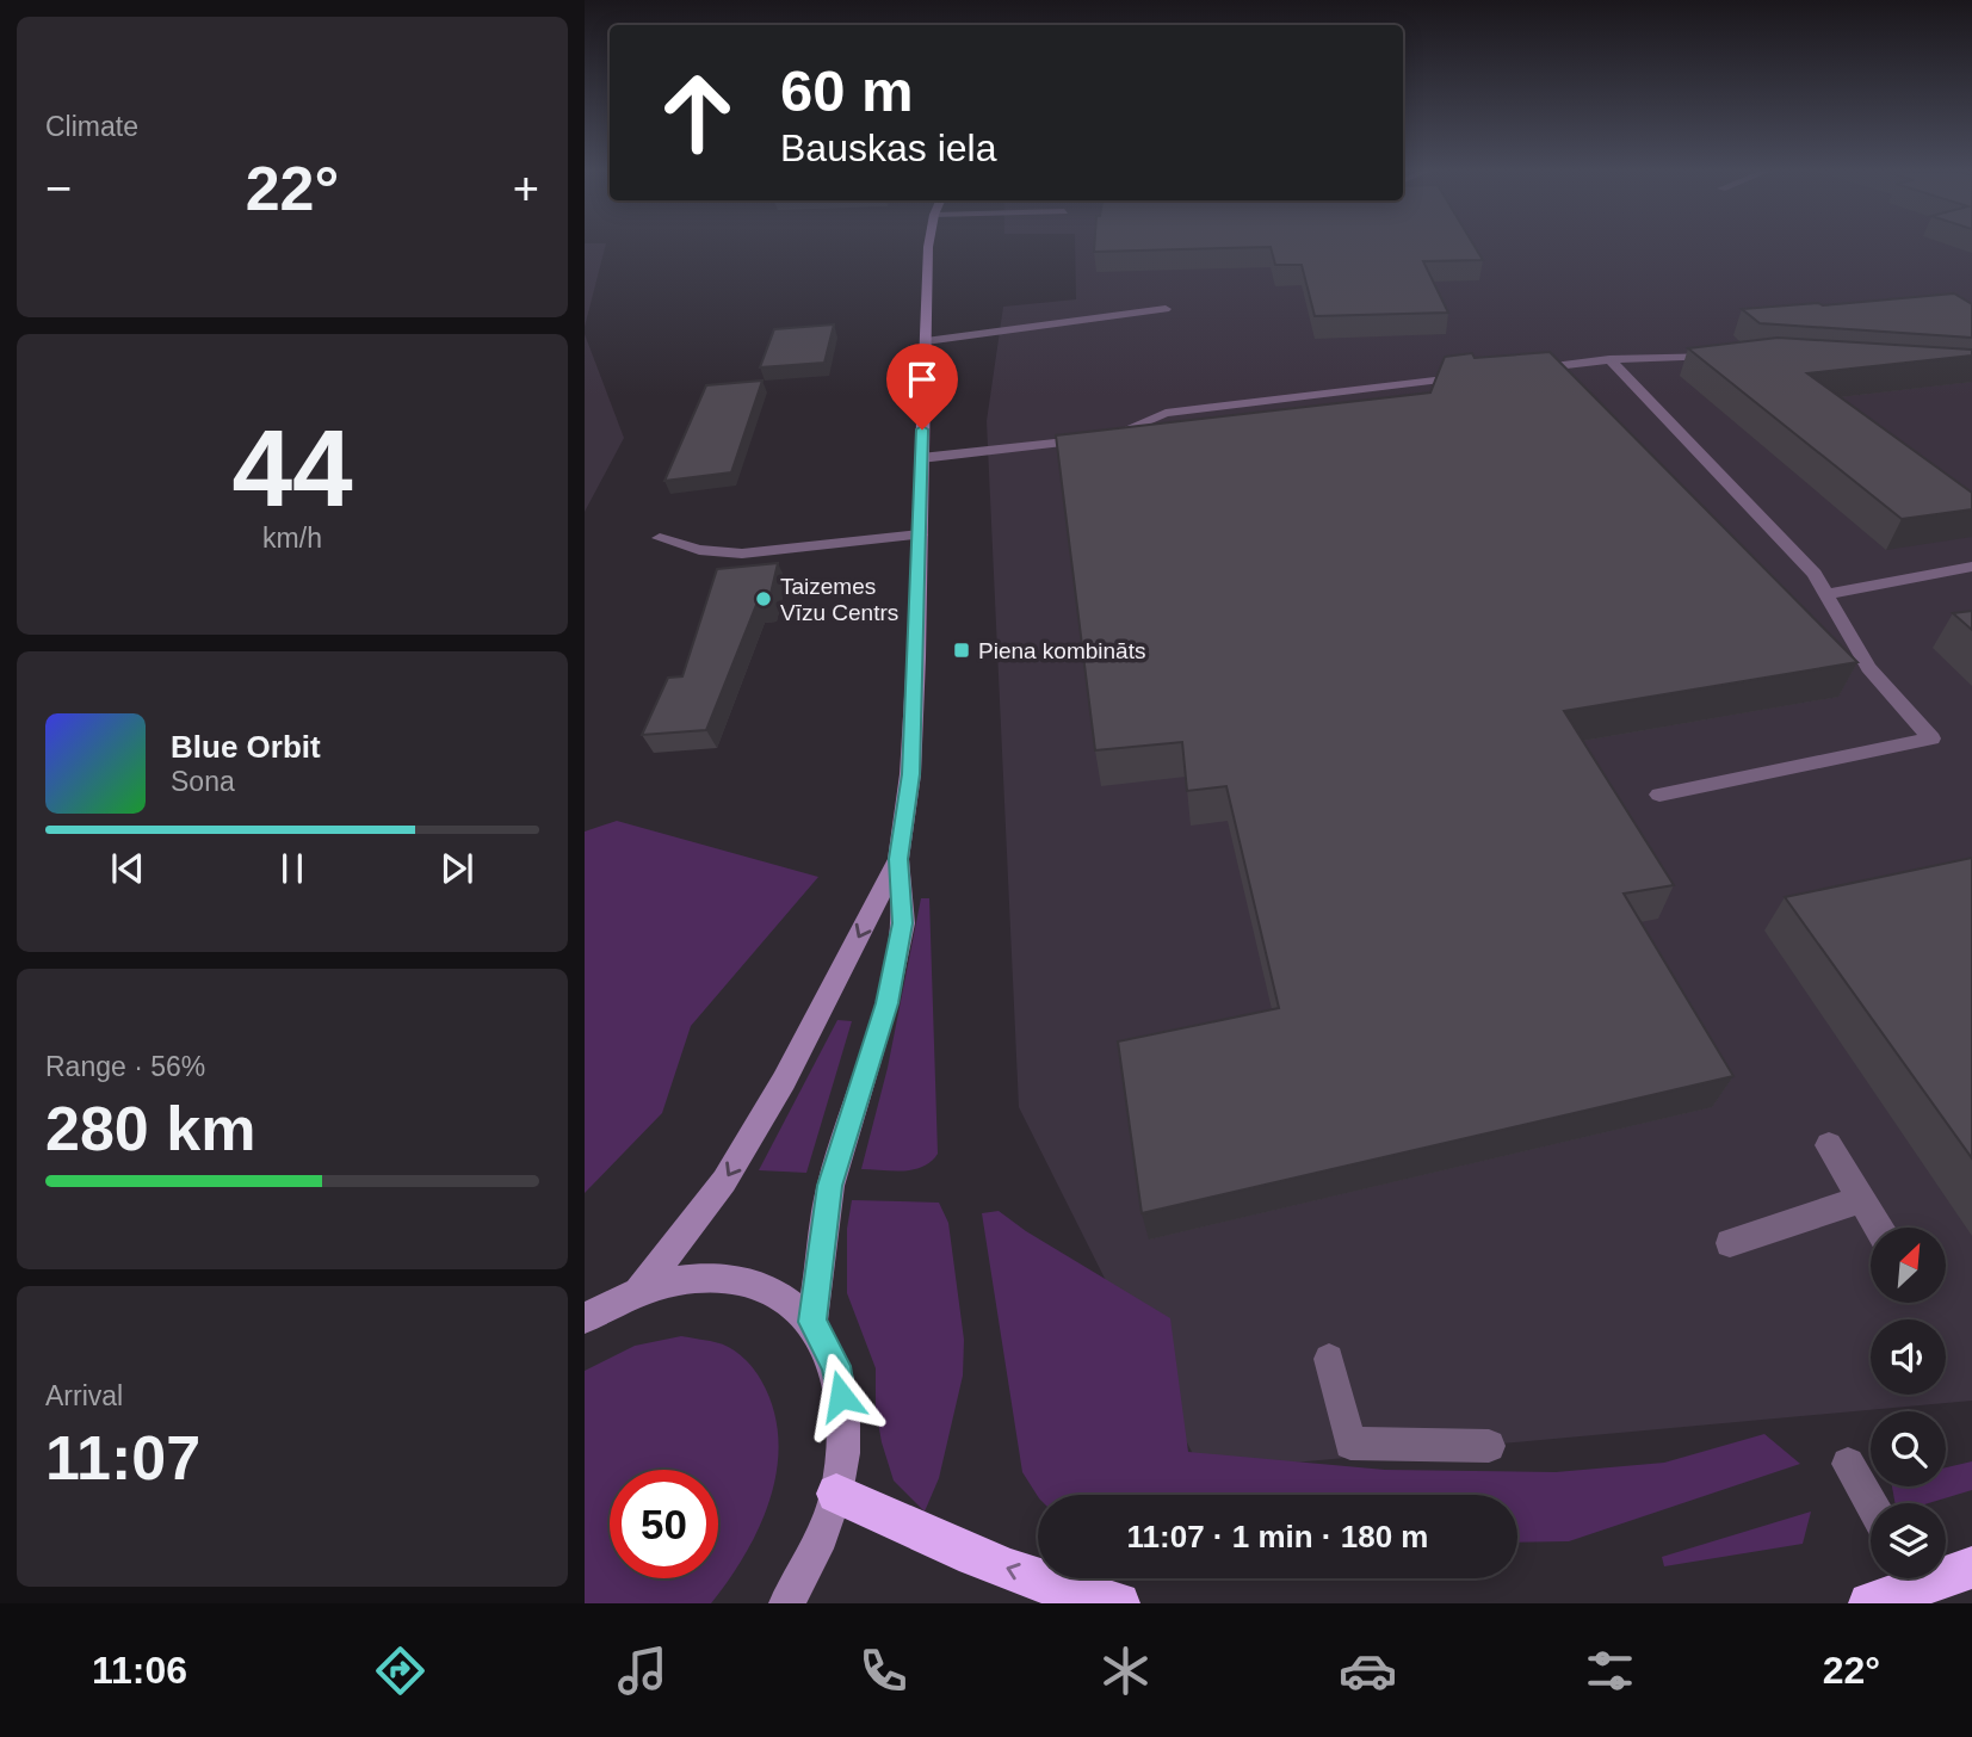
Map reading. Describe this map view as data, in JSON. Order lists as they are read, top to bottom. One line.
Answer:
{"places":{"other":["Taizemes Vīzu Centrs"],"transit":["Piena kombināts"]},"north":"top right","page":{"tile":["Climate",["44","km/h"],["Range · 56%","280 km"],["Arrival","11:07"]],"turn":["60 m","Bauskas iela"],"heat":["−","22°","+"],"song":["Blue Orbit","Sona"],"limit":"50","trip":"11:07 · 1 min · 180 m","tabs":["11:06","22°"]}}
